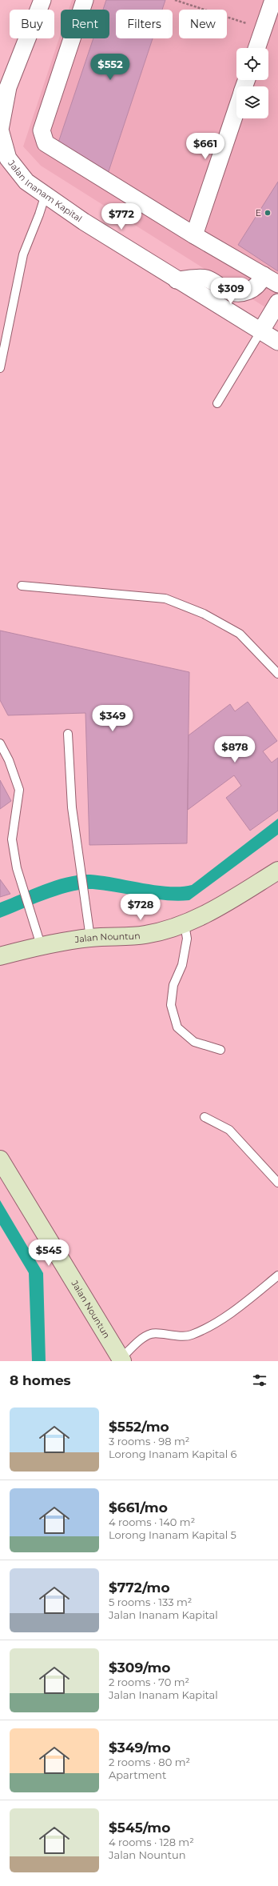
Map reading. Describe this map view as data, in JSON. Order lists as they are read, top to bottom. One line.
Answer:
{"streets":{"street":["Jalan Inanam Kapital","Jalan Nountun"]},"places":["E"],"page":{"chip":["Buy","Rent","Filters","New"],"price":["$552","$661","$772","$309","$349","$878","$728","$545"],"heading":"8 homes","list":[{"name":"$552/mo","note":"3 rooms · 98 m² · Lorong Inanam Kapital 6"},{"name":"$661/mo","note":"4 rooms · 140 m² · Lorong Inanam Kapital 5"},{"name":"$772/mo","note":"5 rooms · 133 m² · Jalan Inanam Kapital"},{"name":"$309/mo","note":"2 rooms · 70 m² · Jalan Inanam Kapital"},{"name":"$349/mo","note":"2 rooms · 80 m² · Apartment"},{"name":"$545/mo","note":"4 rooms · 128 m² · Jalan Nountun"}]}}
